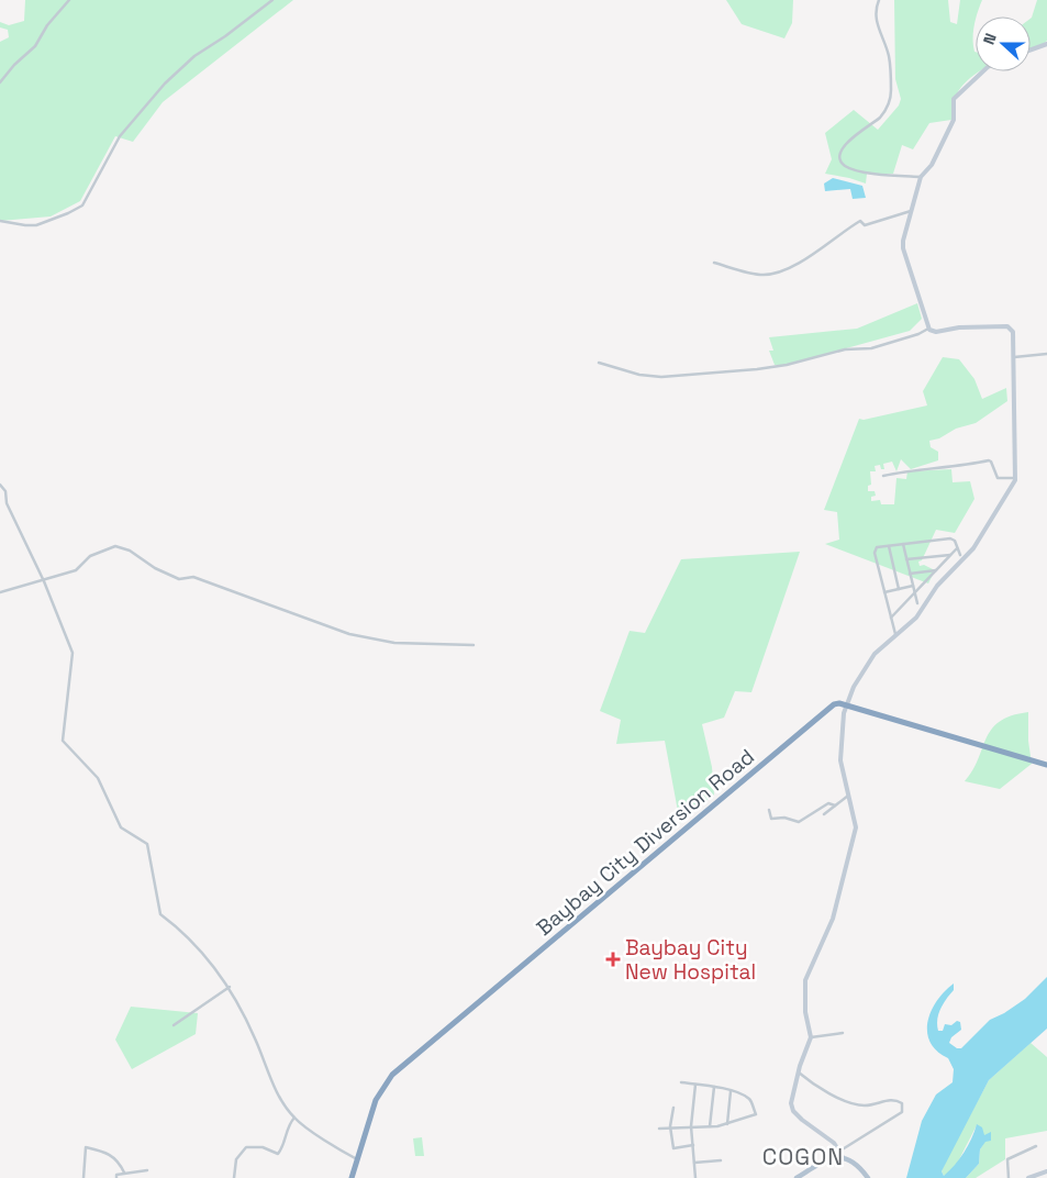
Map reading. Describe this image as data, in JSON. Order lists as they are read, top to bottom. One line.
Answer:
{"streets":{"highway":["Baybay City Diversion Road"]},"districts":["COGON"],"places":{"health":["Baybay City New Hospital"]},"north":"left"}
